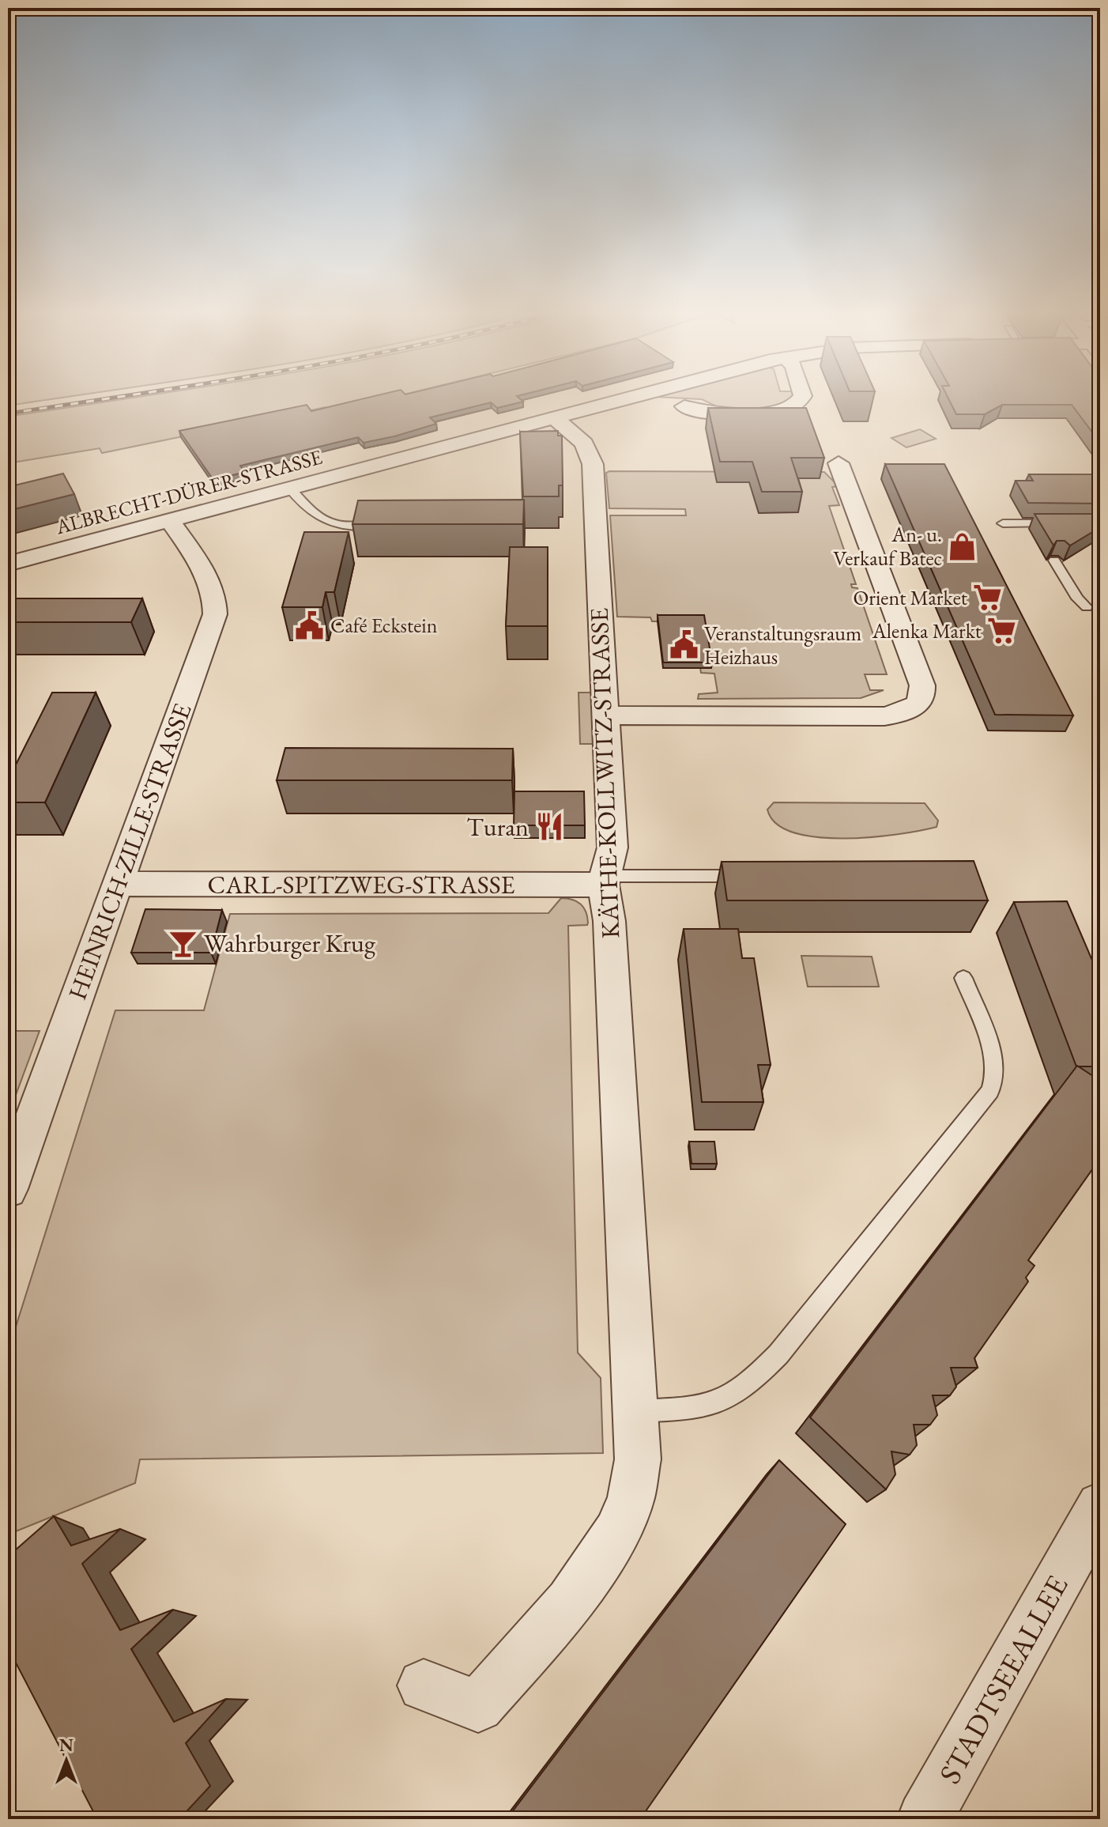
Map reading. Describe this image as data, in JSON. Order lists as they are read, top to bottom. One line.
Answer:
{"streets":{"street":["ALBRECHT-DÜRER-STRASSE","KÄTHE-KOLLWITZ-STRASSE","HEINRICH-ZILLE-STRASSE","CARL-SPITZWEG-STRASSE","STADTSEEALLEE"]},"crossings":[["ALBRECHT-DÜRER-STRASSE","KÄTHE-KOLLWITZ-STRASSE"],["ALBRECHT-DÜRER-STRASSE","HEINRICH-ZILLE-STRASSE"],["KÄTHE-KOLLWITZ-STRASSE","CARL-SPITZWEG-STRASSE"],["HEINRICH-ZILLE-STRASSE","CARL-SPITZWEG-STRASSE"]],"places":{"shop":["An- u. Verkauf Batec"],"supermarket":["Orient Market","Alenka Markt"],"public building":["Café Eckstein","Veranstaltungsraum Heizhaus"],"restaurant":["Turan"],"bar":["Wahrburger Krug"]},"north":"top"}
